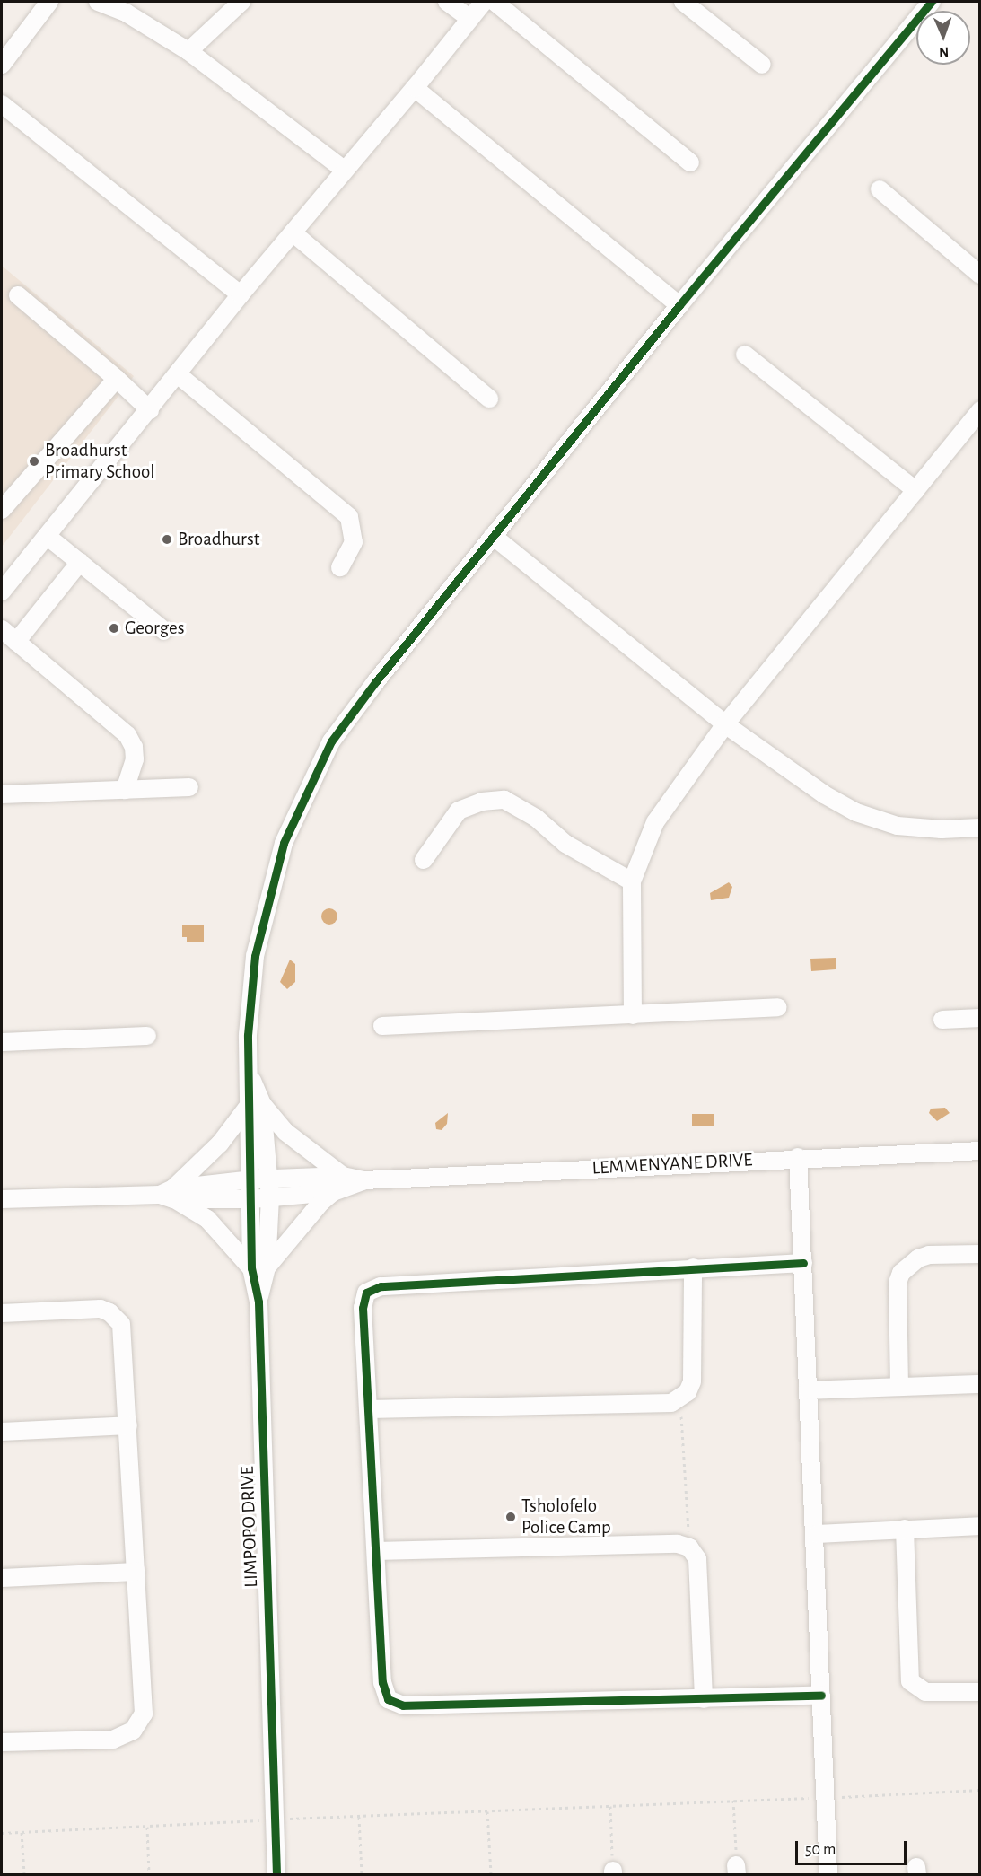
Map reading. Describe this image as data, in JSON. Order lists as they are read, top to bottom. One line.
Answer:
{"streets":{"street":["LEMMENYANE DRIVE","LIMPOPO DRIVE"]},"places":["Broadhurst Primary School","Broadhurst","Georges","Tsholofelo Police Camp"],"scale_bar":"50 m","north":"bottom"}
